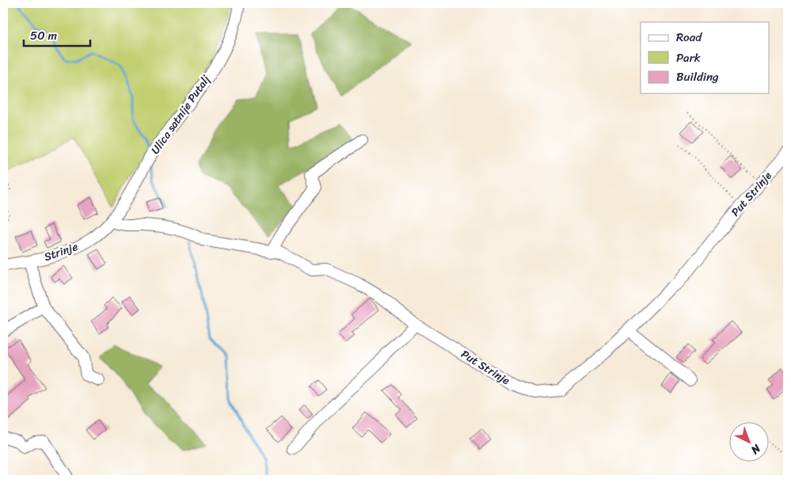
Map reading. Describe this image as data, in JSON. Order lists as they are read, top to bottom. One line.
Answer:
{"streets":{"street":["Ulica satnije Putalj","Put Strinje","Strinje"]},"crossings":[["Ulica satnije Putalj","Put Strinje"],["Ulica satnije Putalj","Strinje"],["Put Strinje","Strinje"]],"legend":["Road","Park","Building"],"scale_bar":"50 m","north":"bottom right"}
